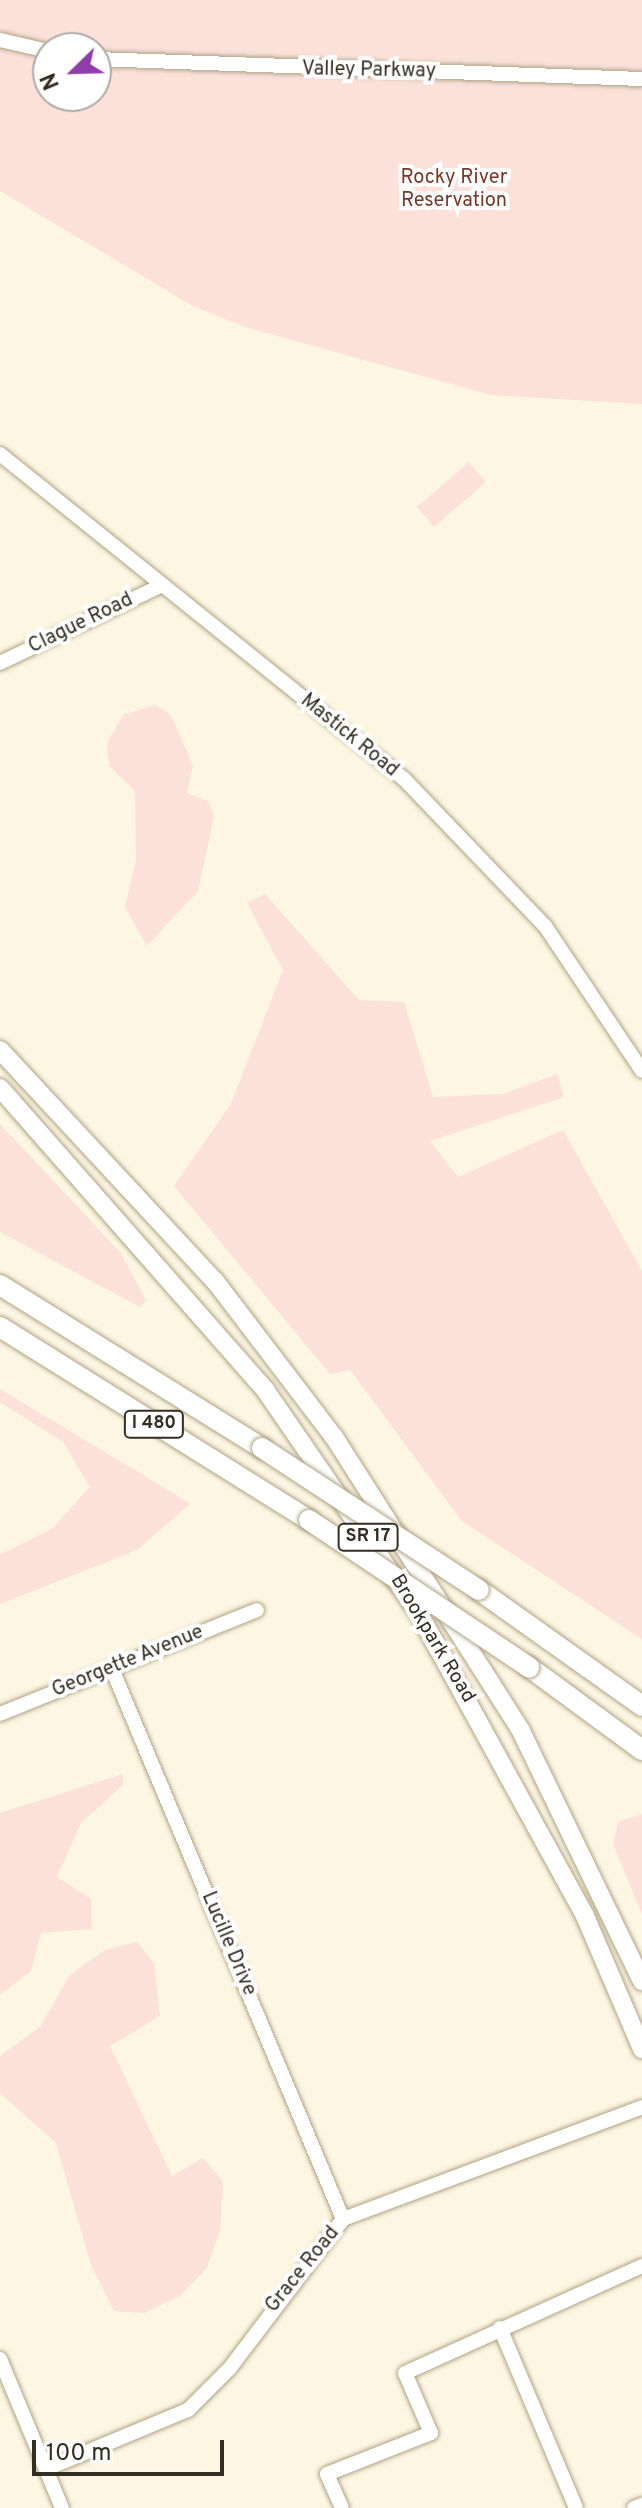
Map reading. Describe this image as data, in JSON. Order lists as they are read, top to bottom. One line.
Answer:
{"streets":{"highway":["I 480"],"main road":["SR 17","Brookpark Road"],"street":["Valley Parkway","Clague Road","Mastick Road","Georgette Avenue","Lucille Drive","Grace Road"]},"crossings":[["Clague Road","Mastick Road"],["Georgette Avenue","Lucille Drive"],["Lucille Drive","Grace Road"]],"parks":["Rocky River Reservation"],"scale_bar":"100 m","north":"bottom left"}
